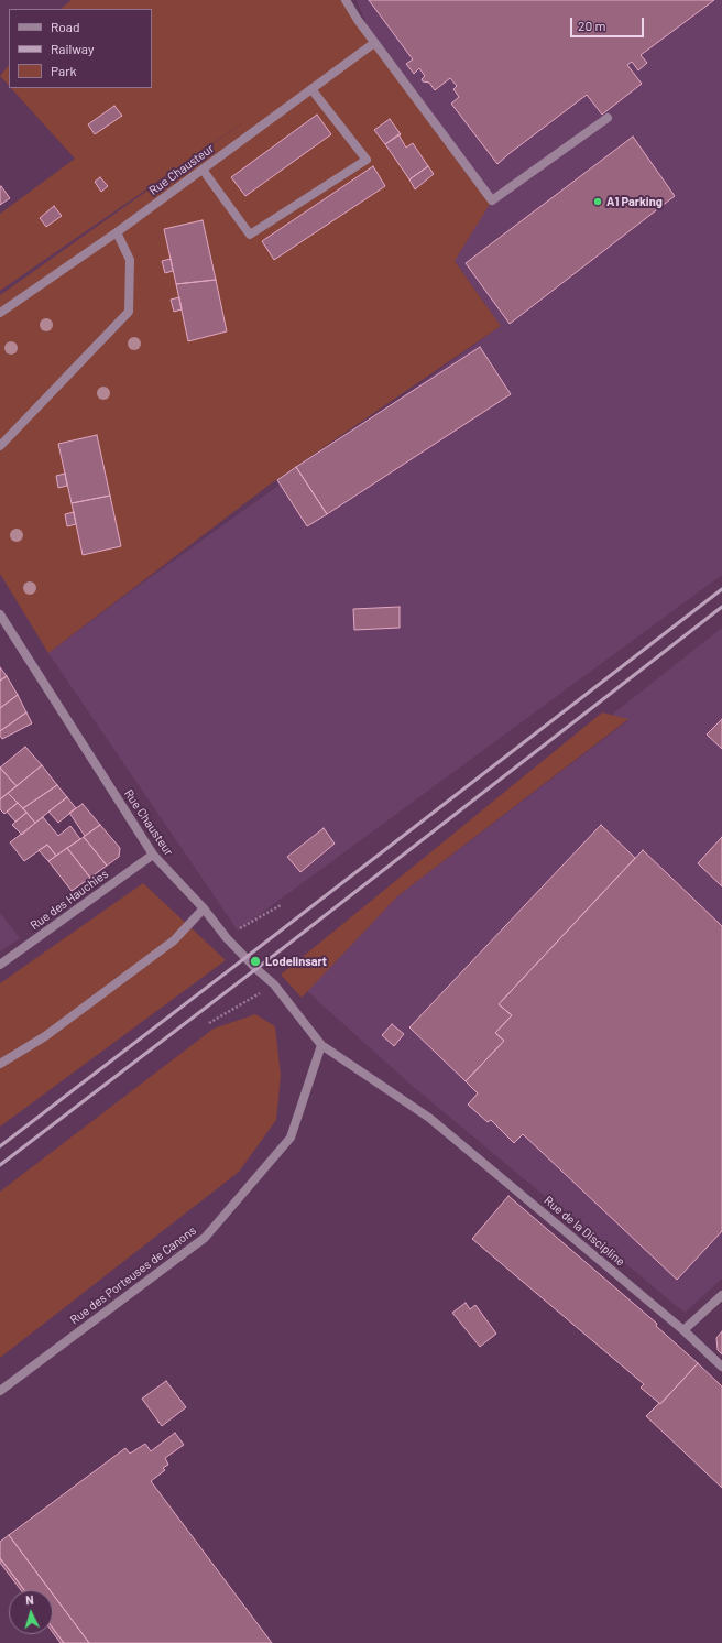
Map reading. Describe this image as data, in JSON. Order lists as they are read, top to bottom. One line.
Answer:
{"streets":{"street":["Rue Chausteur","Rue des Hauchies","Rue de la Discipline","Rue des Porteuses de Canons"]},"crossings":[["Rue Chausteur","Rue des Hauchies"],["Rue Chausteur","Rue de la Discipline"],["Rue Chausteur","Rue des Porteuses de Canons"],["Rue de la Discipline","Rue des Porteuses de Canons"]],"places":["A1 Parking","Lodelinsart"],"legend":["Road","Railway","Park"],"scale_bar":"20 m","north":"top"}
